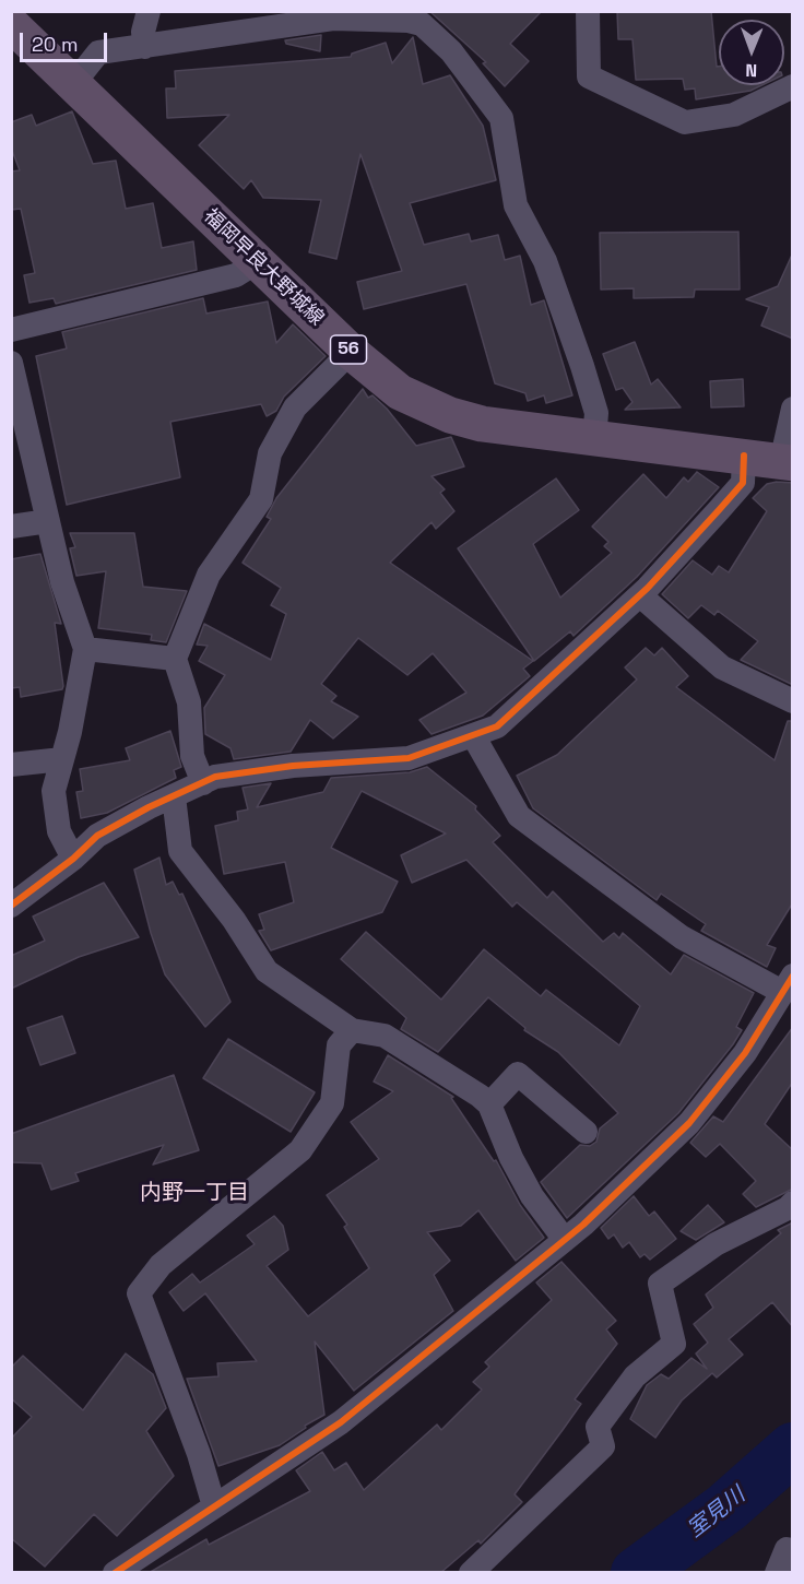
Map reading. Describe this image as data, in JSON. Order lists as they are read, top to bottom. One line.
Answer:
{"streets":{"main road":["福岡早良大野城線","56"]},"districts":["内野一丁目"],"water":["室見川"],"scale_bar":"20 m","north":"bottom"}
